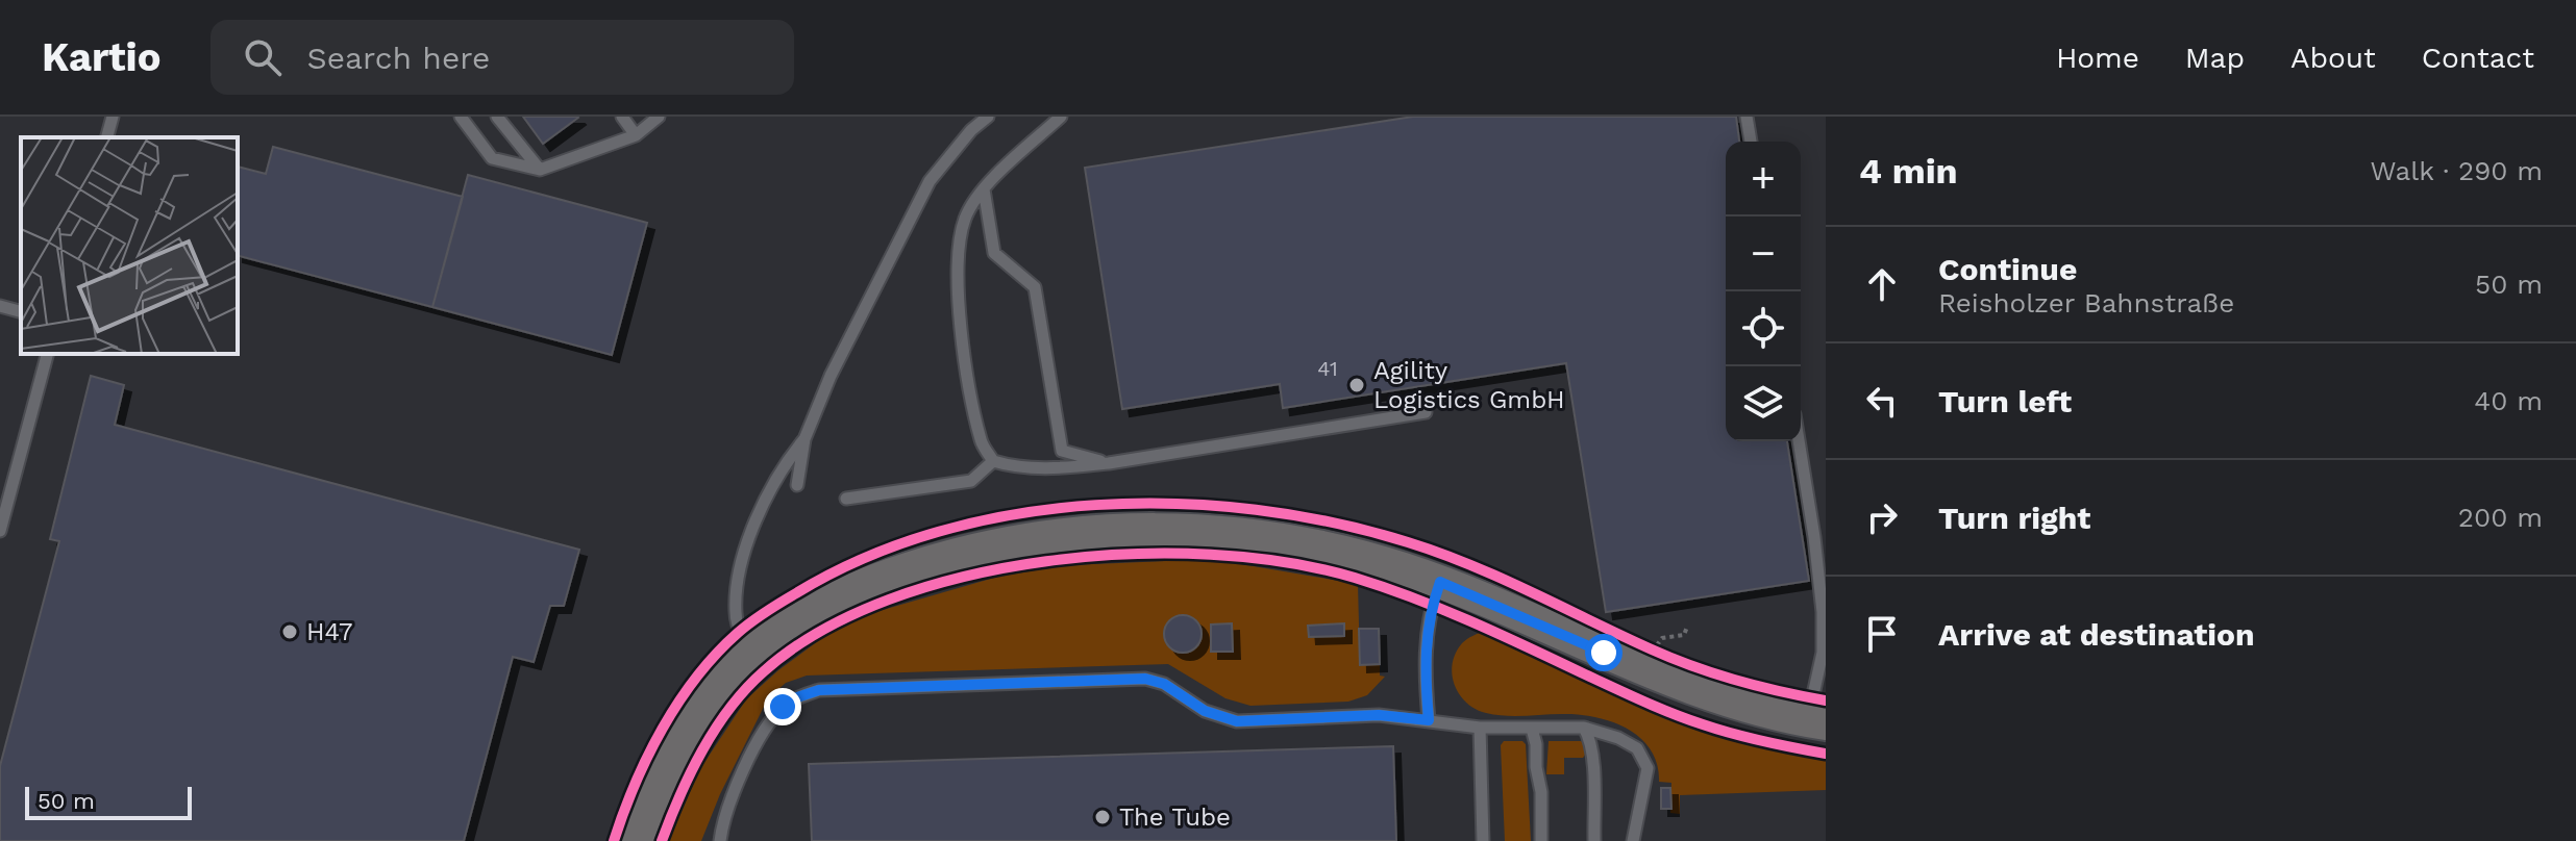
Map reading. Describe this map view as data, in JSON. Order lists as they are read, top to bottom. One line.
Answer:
{"places":["Agility Logistics GmbH","H47","The Tube"],"house_numbers":["41"],"scale_bar":"50 m","page":{"header":"Kartio","search":"Search here","nav":["Home","Map","About","Contact"],"heading":["4 min","Walk · 290 m"],"map_buttons":["+","−"],"list":[["Continue","Reisholzer Bahnstraße","50 m"],["Turn left","40 m"],["Turn right","200 m"],"Arrive at destination"],"scale":"50 m"}}
